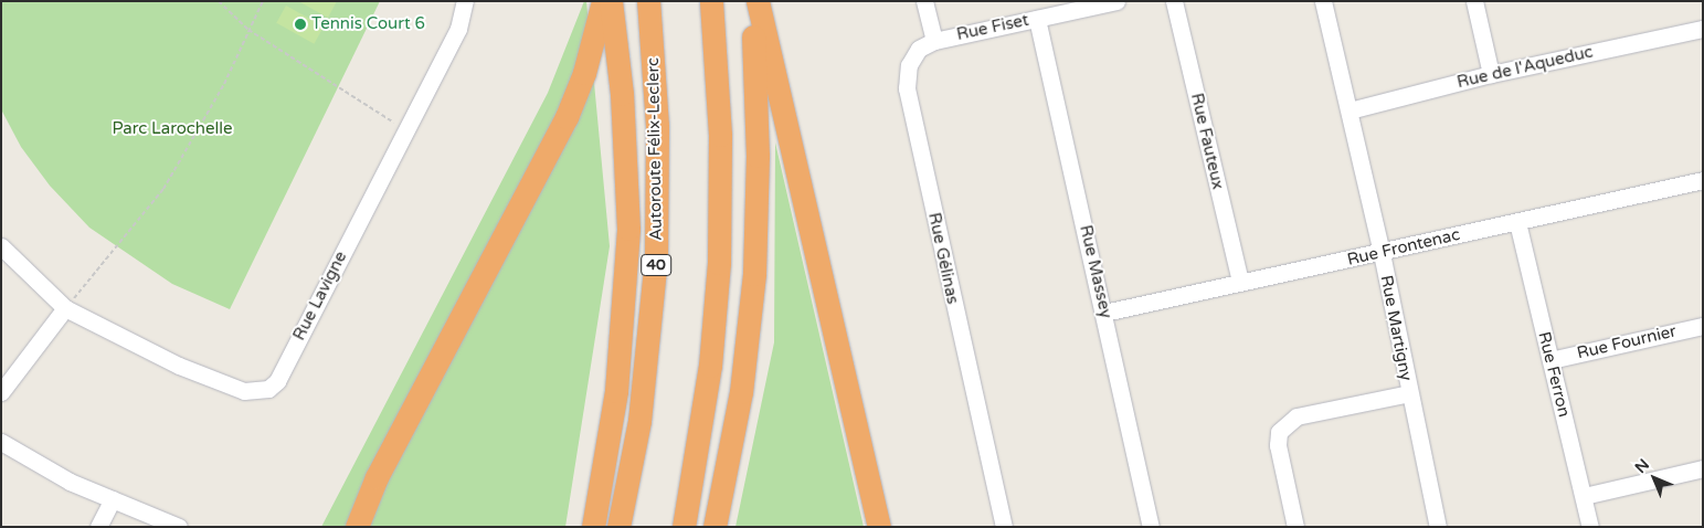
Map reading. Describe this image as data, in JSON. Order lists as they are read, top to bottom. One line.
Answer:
{"streets":{"highway":["Autoroute Félix-Leclerc","40"],"street":["Rue Fiset","Rue de l'Aqueduc","Rue Fauteux","Rue Frontenac","Rue Gélinas","Rue Massey","Rue Lavigne","Rue Martigny","Rue Fournier","Rue Ferron"]},"crossings":[["Rue Fiset","Rue Gélinas"],["Rue Fiset","Rue Massey"],["Rue de l'Aqueduc","Rue Martigny"],["Rue Fauteux","Rue Frontenac"],["Rue Frontenac","Rue Massey"],["Rue Frontenac","Rue Martigny"],["Rue Frontenac","Rue Ferron"],["Rue Fournier","Rue Ferron"]],"parks":["Parc Larochelle"],"places":["Tennis Court 6"],"north":"top left"}
